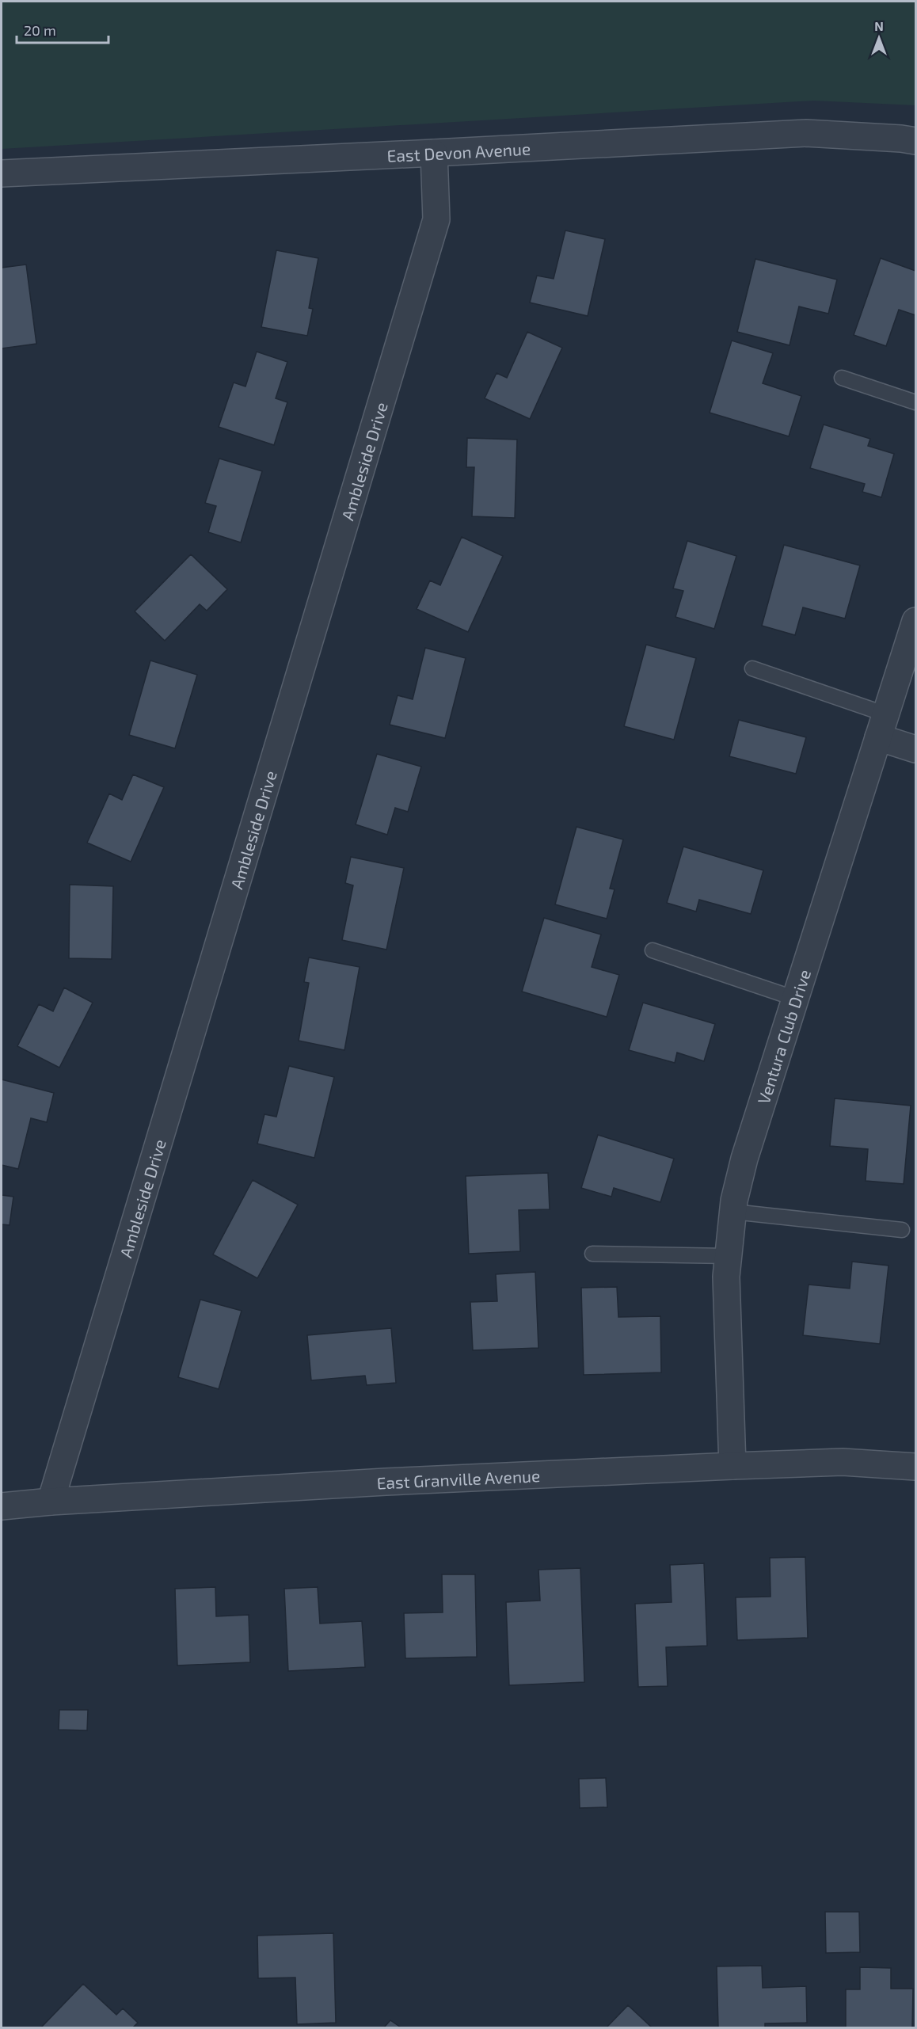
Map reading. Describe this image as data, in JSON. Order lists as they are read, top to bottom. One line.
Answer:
{"streets":{"street":["East Devon Avenue","Ambleside Drive","Ventura Club Drive","East Granville Avenue"]},"crossings":[["East Devon Avenue","Ambleside Drive"],["Ambleside Drive","East Granville Avenue"],["Ventura Club Drive","East Granville Avenue"]],"scale_bar":"20 m","north":"top"}
